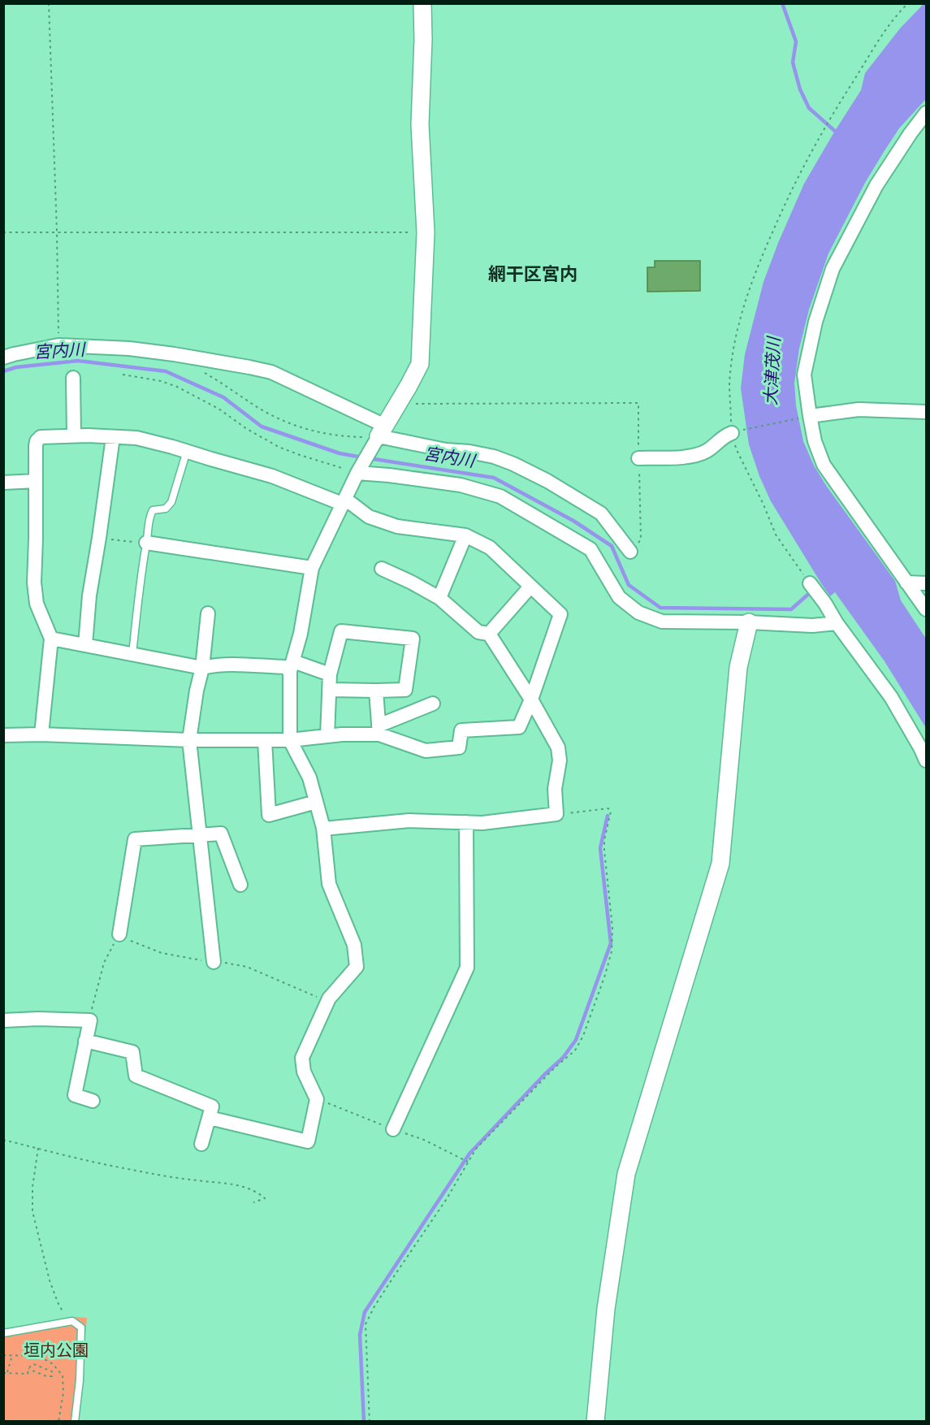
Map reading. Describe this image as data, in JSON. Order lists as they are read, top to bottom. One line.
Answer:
{"districts":["網干区宮内"],"water":["宮内川","大津茂川"],"parks":["垣内公園"]}
